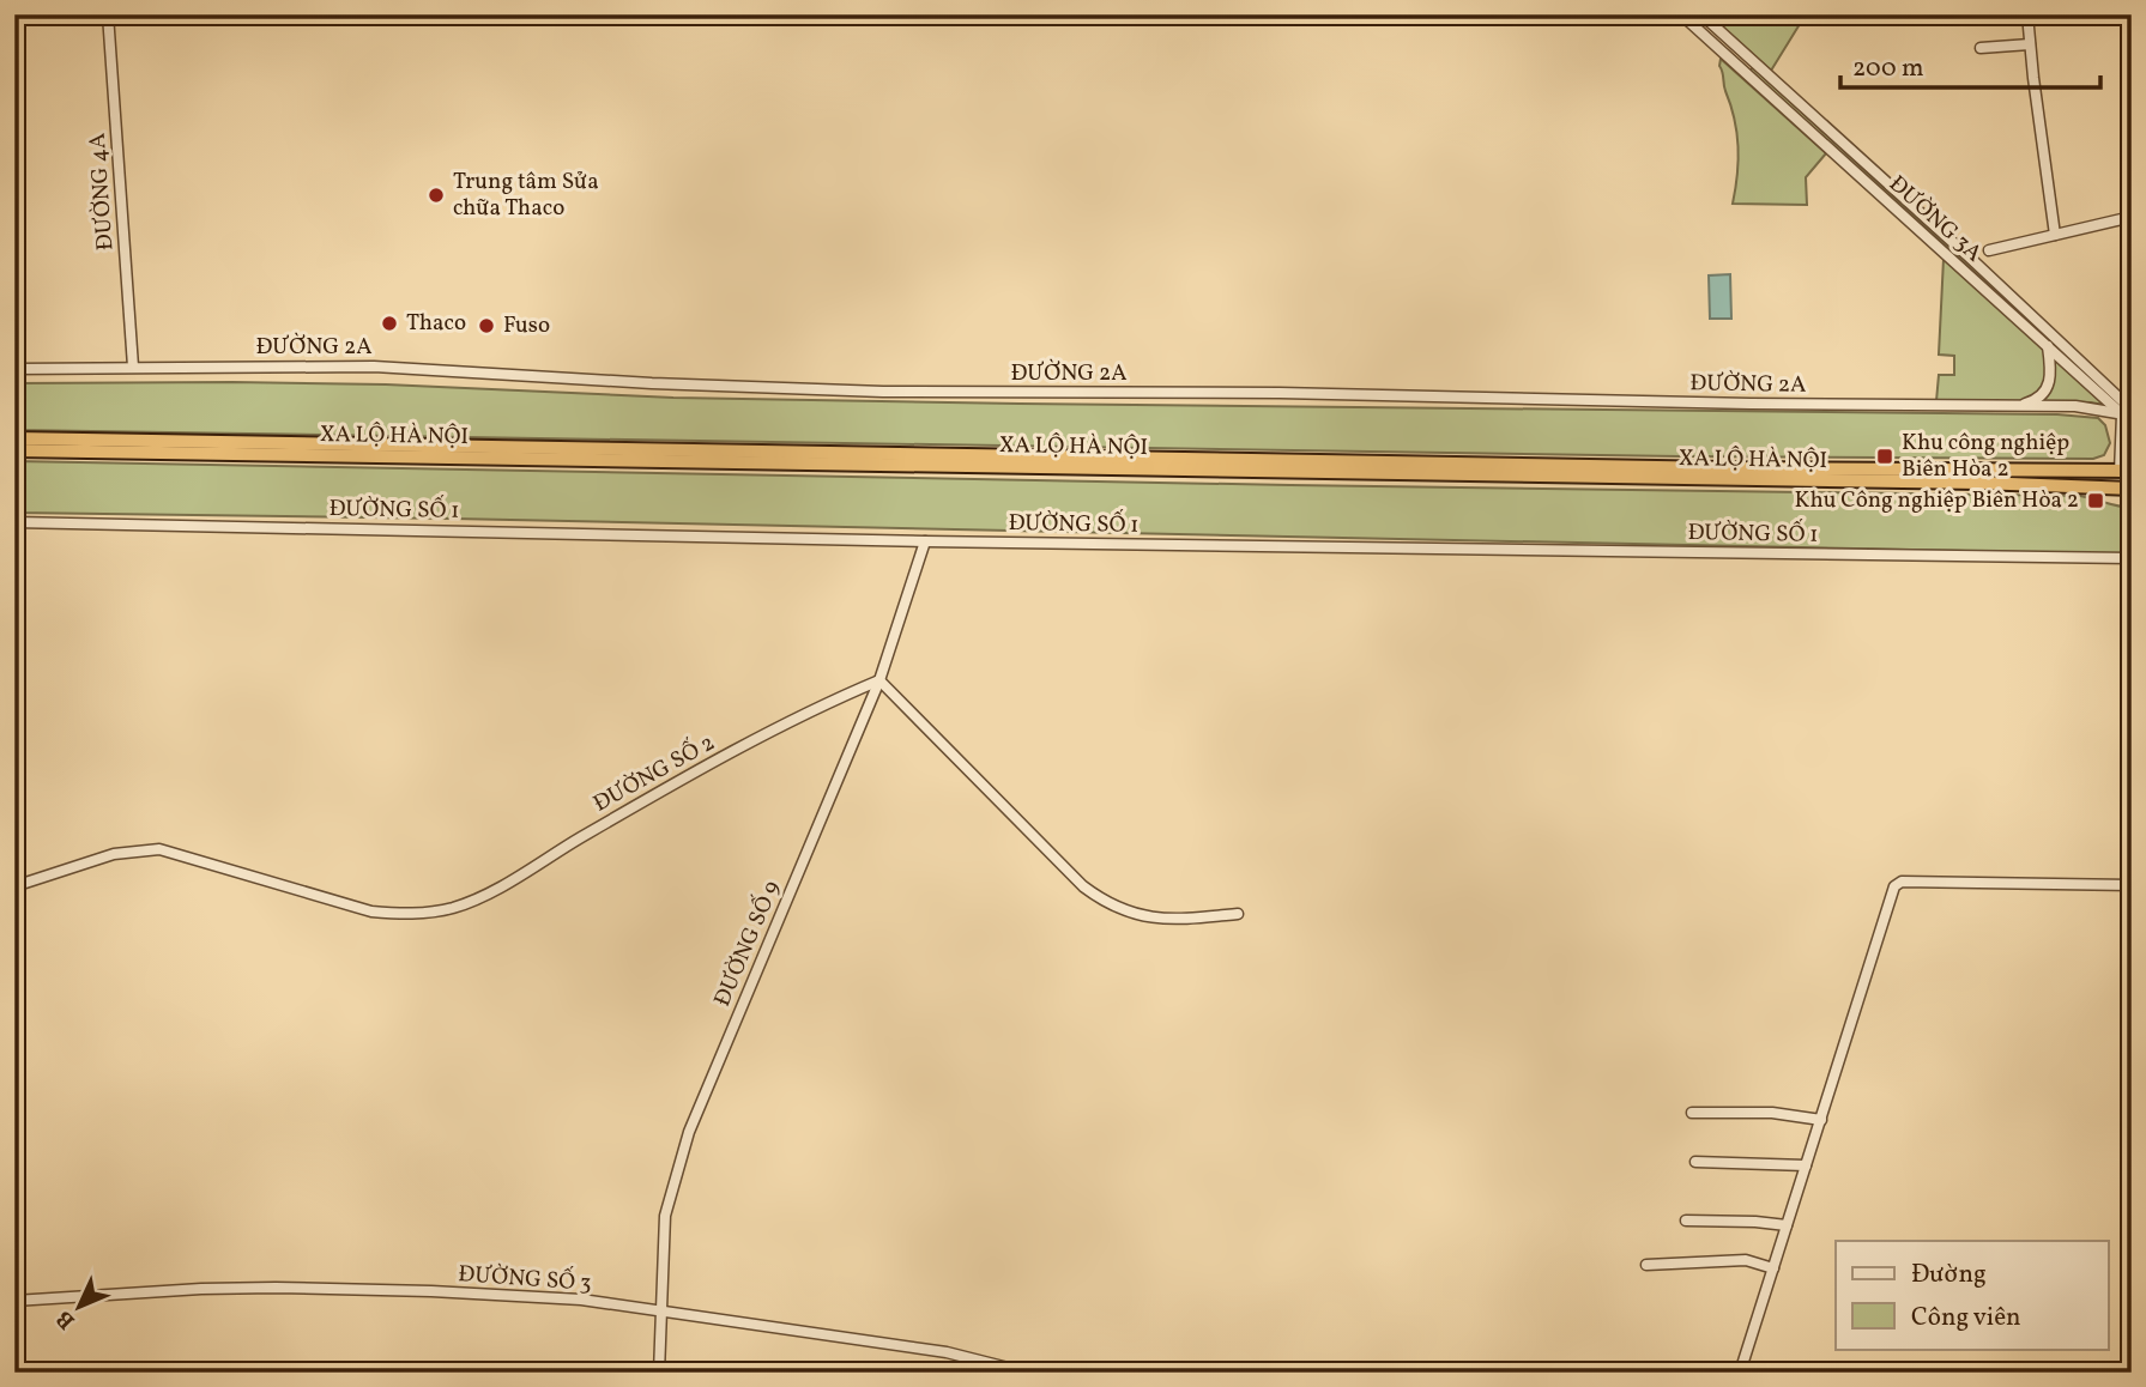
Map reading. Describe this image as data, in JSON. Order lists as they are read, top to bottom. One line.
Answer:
{"streets":{"highway":["XA LỘ HÀ NỘI"],"street":["ĐƯỜNG 4A","ĐƯỜNG 3A","ĐƯỜNG 2A","ĐƯỜNG SỐ 1","ĐƯỜNG SỐ 2","ĐƯỜNG SỐ 9","ĐƯỜNG SỐ 3"]},"crossings":[["ĐƯỜNG 4A","ĐƯỜNG 2A"],["ĐƯỜNG 3A","ĐƯỜNG 2A"],["ĐƯỜNG SỐ 1","ĐƯỜNG SỐ 9"],["ĐƯỜNG SỐ 2","ĐƯỜNG SỐ 9"],["ĐƯỜNG SỐ 9","ĐƯỜNG SỐ 3"]],"places":{"other":["Trung tâm Sửa chữa Thaco","Thaco","Fuso"],"transit":["Khu công nghiệp Biên Hòa 2","Khu Công nghiệp Biên Hòa 2"]},"legend":["Đường","Công viên"],"scale_bar":"200 m","north":"bottom left"}
